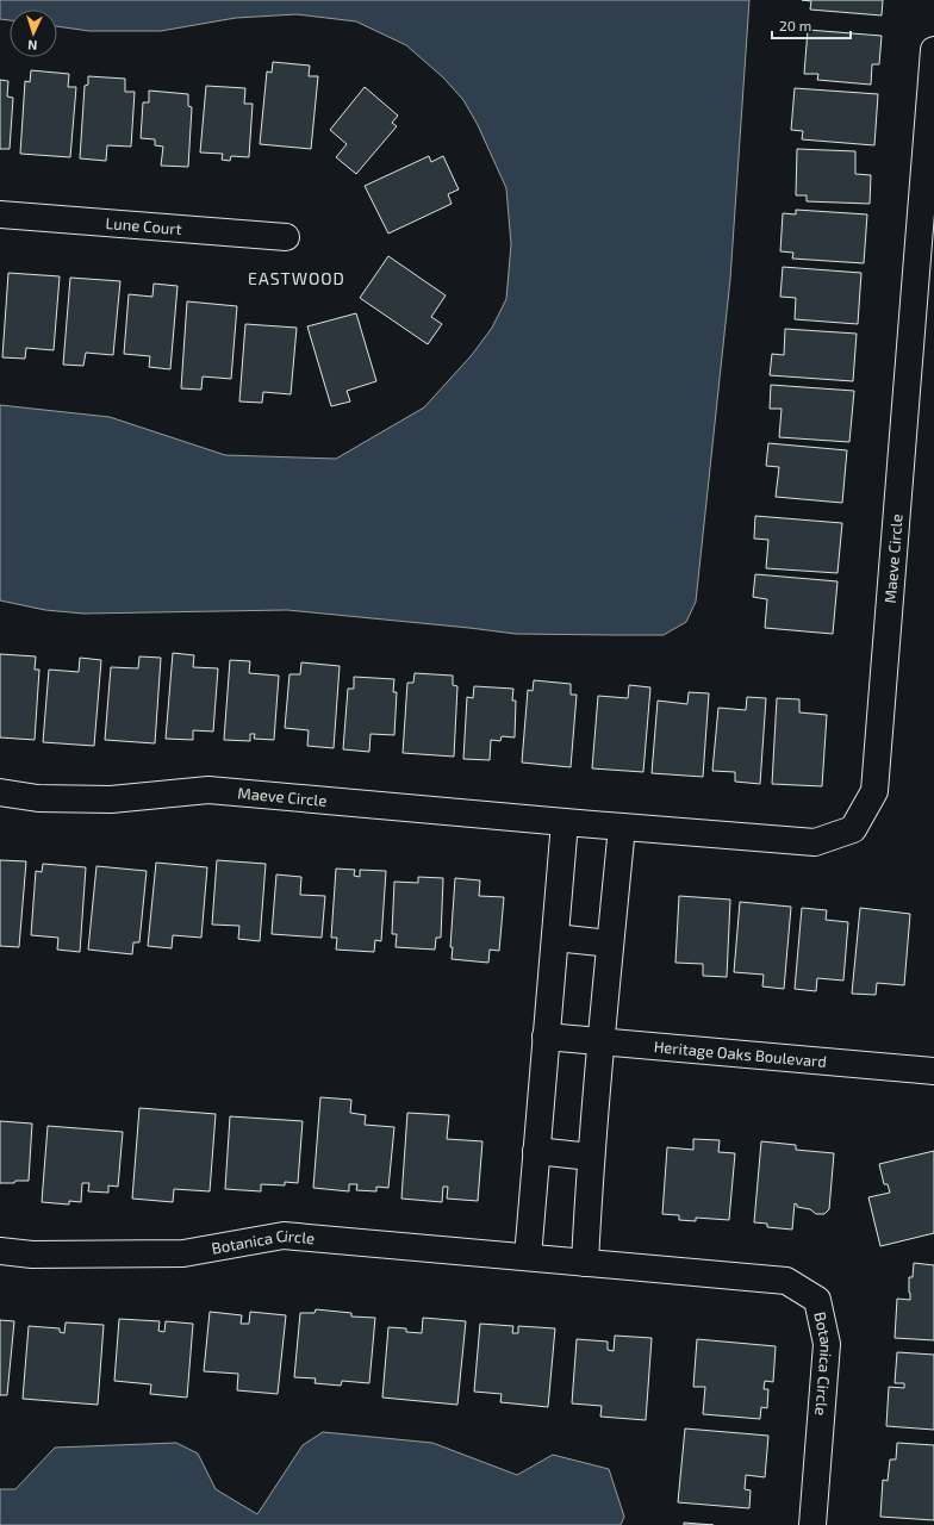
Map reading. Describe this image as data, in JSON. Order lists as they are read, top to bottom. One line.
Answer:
{"streets":{"street":["Lune Court","Maeve Circle","Heritage Oaks Boulevard","Botanica Circle"]},"districts":["EASTWOOD"],"scale_bar":"20 m","north":"bottom"}
